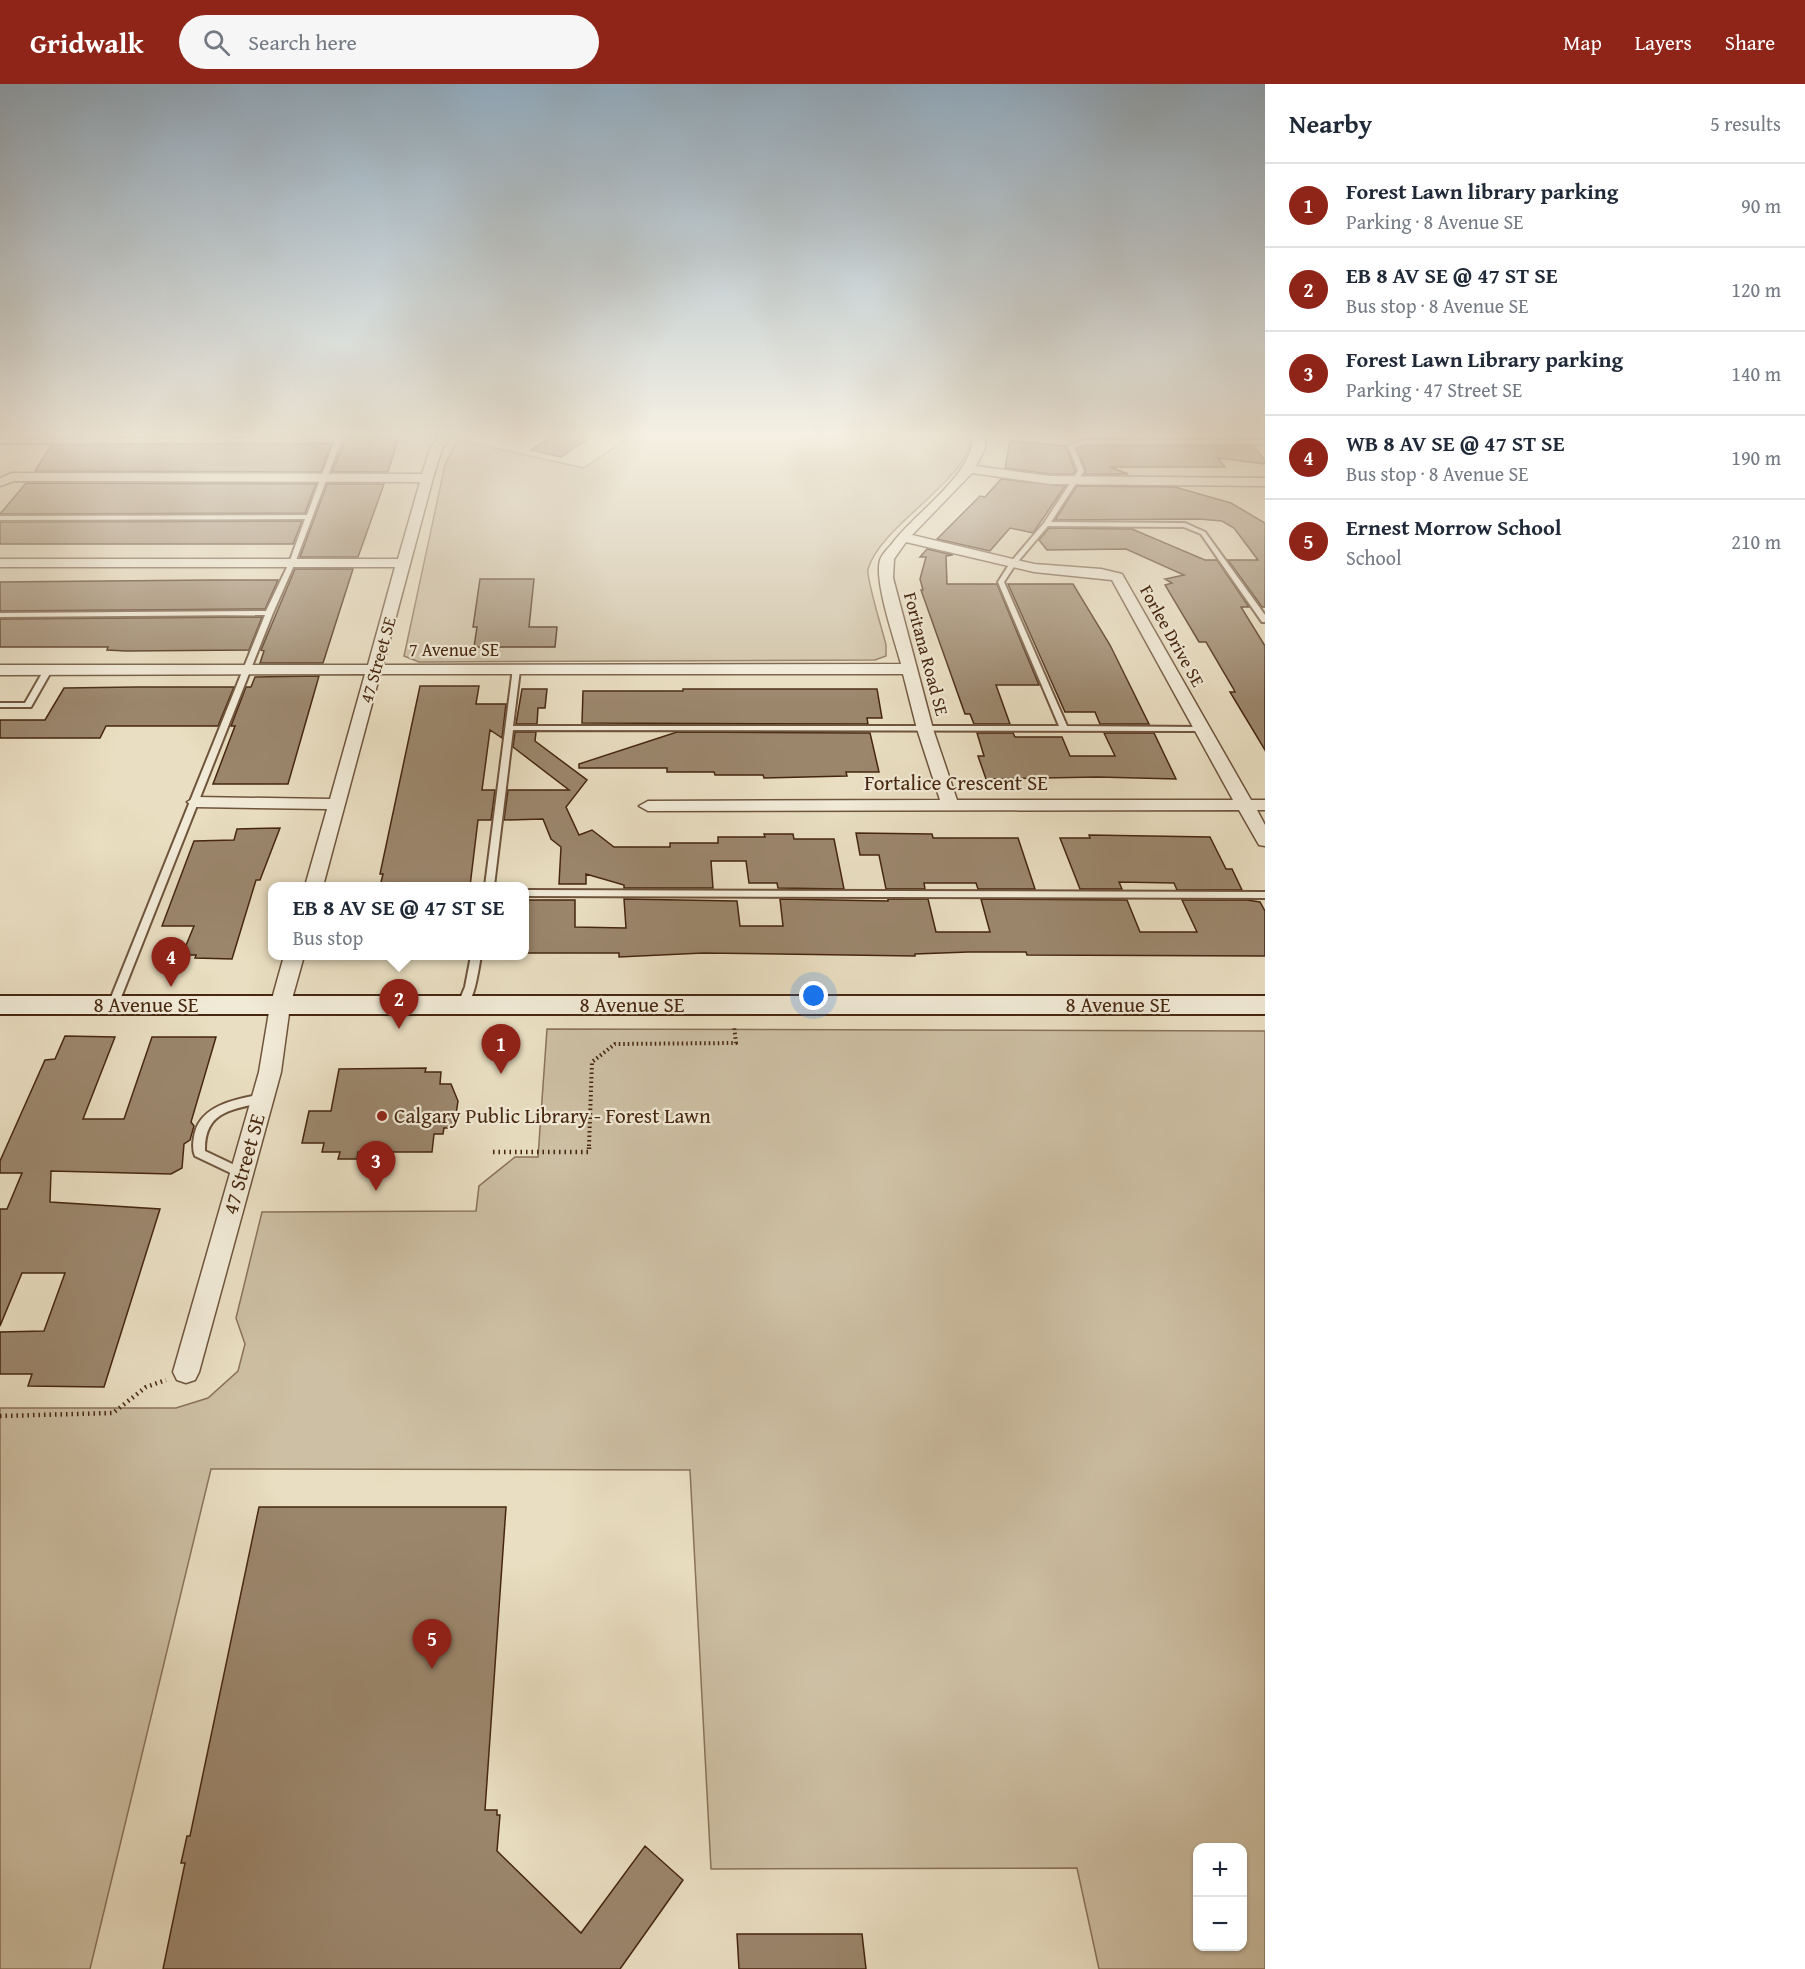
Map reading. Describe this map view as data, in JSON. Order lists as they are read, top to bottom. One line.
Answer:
{"streets":{"street":["Forlee Drive SE","7 Avenue SE","Foritana Road SE","47 Street SE","Fortalice Crescent SE","8 Avenue SE"]},"crossings":[["Forlee Drive SE","Foritana Road SE"],["Forlee Drive SE","Fortalice Crescent SE"],["7 Avenue SE","Foritana Road SE"],["7 Avenue SE","47 Street SE"],["Foritana Road SE","Fortalice Crescent SE"],["47 Street SE","8 Avenue SE"]],"places":["Calgary Public Library - Forest Lawn"],"page":{"header":"Gridwalk","search":"Search here","nav":["Map","Layers","Share"],"heading":["Nearby","5 results"],"list":[{"mark":"1","name":"Forest Lawn library parking","note":"Parking · 8 Avenue SE","value":"90 m"},{"mark":"2","name":"EB 8 AV SE @ 47 ST SE","note":"Bus stop · 8 Avenue SE","value":"120 m"},{"mark":"3","name":"Forest Lawn Library parking","note":"Parking · 47 Street SE","value":"140 m"},{"mark":"4","name":"WB 8 AV SE @ 47 ST SE","note":"Bus stop · 8 Avenue SE","value":"190 m"},{"mark":"5","name":"Ernest Morrow School","note":"School","value":"210 m"}],"popup":["EB 8 AV SE @ 47 ST SE","Bus stop"],"pins":["4","2","1","3","5"],"map_buttons":["+","−"]}}
